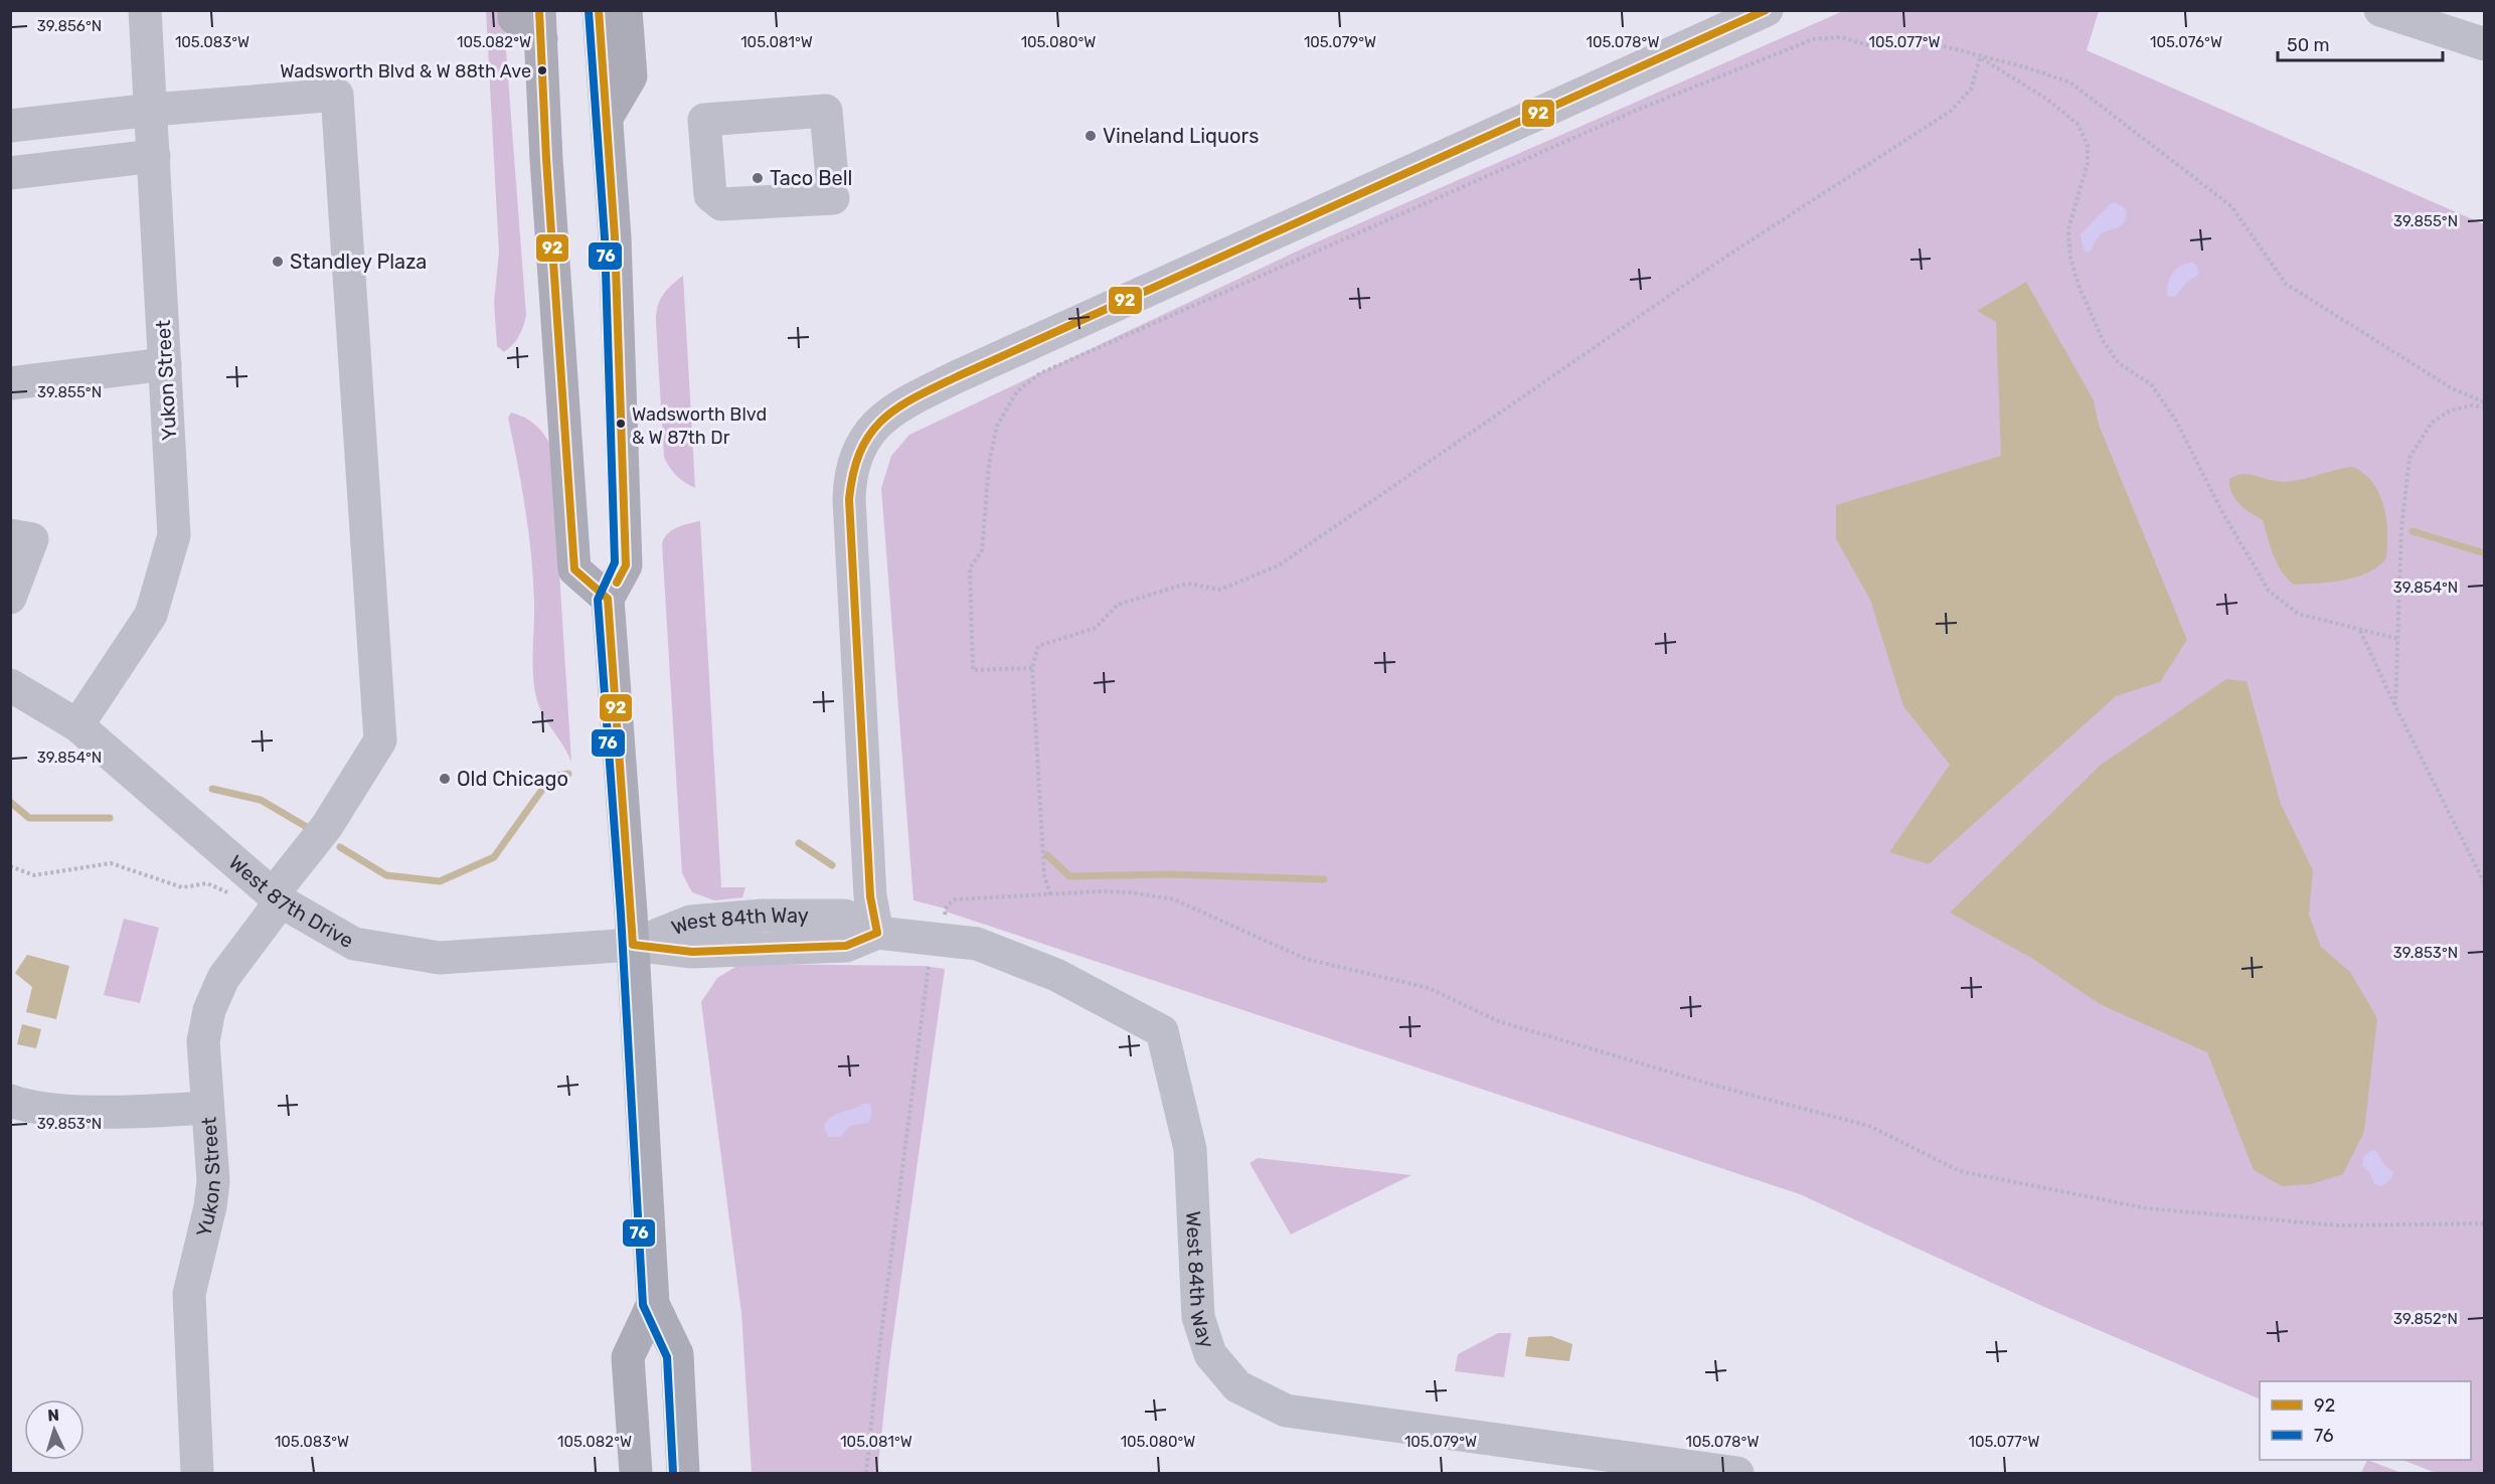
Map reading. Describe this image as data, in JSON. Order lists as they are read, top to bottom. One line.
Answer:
{"streets":{"street":["Yukon Street","West 87th Drive","West 84th Way"]},"crossings":[["Yukon Street","West 87th Drive"],["West 87th Drive","West 84th Way"]],"places":["Wadsworth Blvd & W 88th Ave","Vineland Liquors","Taco Bell","Standley Plaza","Wadsworth Blvd & W 87th Dr","Old Chicago"],"lines":["transit line 92","transit line 76"],"legend":["92","76"],"scale_bar":"50 m","north":"top","coordinates":["39.856°N","105.083°W","105.082°W","105.081°W","105.080°W","105.079°W","105.078°W","105.077°W","105.076°W","39.855°N","39.854°N","39.853°N","39.852°N"]}
